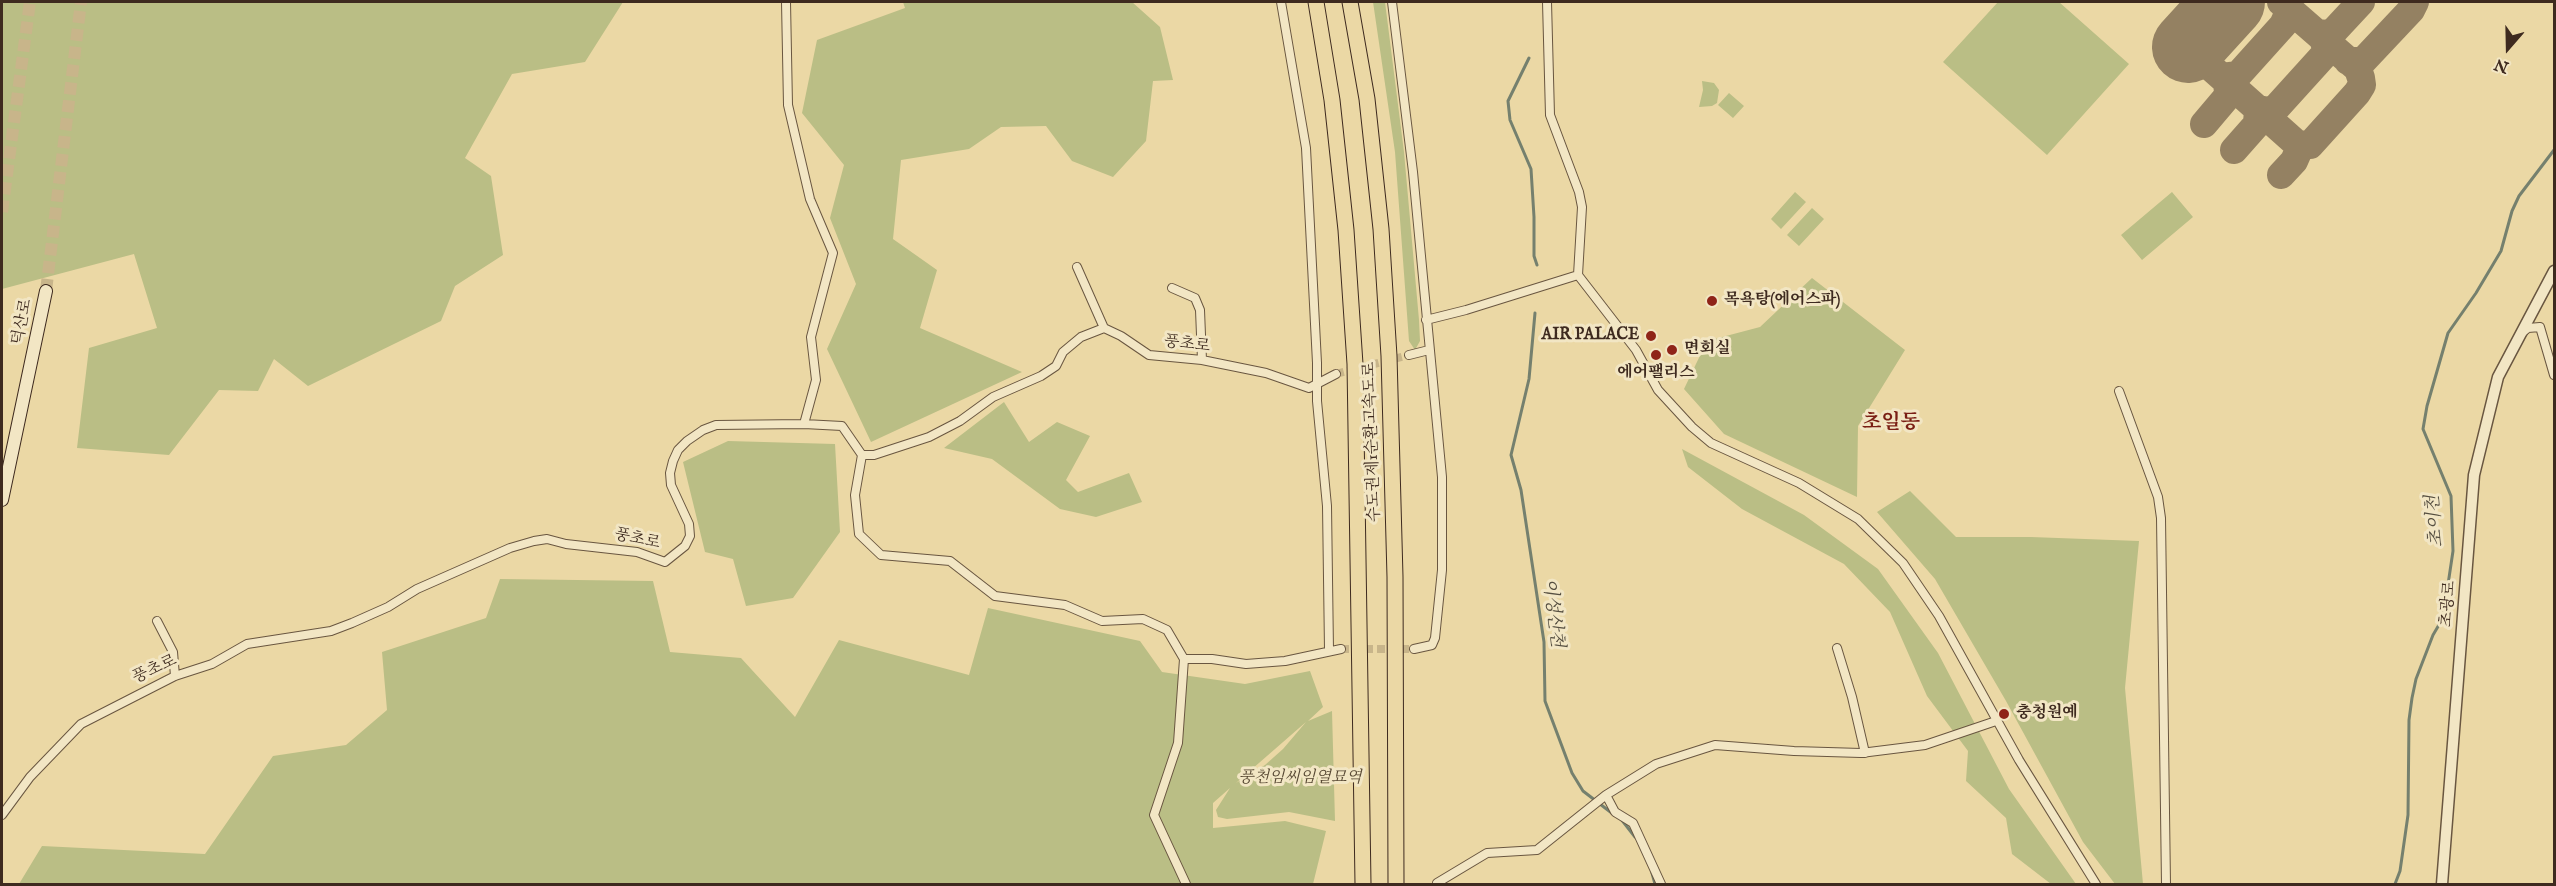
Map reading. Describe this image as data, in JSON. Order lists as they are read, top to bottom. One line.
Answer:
{"streets":{"highway":["수도권제1순환고속도로"],"main road":["덕산로"],"street":["풍초로","초광로"]},"districts":["초일동"],"water":["초이천","이성산천"],"parks":["풍천임씨임열묘역"],"places":["목욕탕(에어스파)","AIR PALACE","면회실","에어팰리스","충청원예"],"north":"bottom"}
